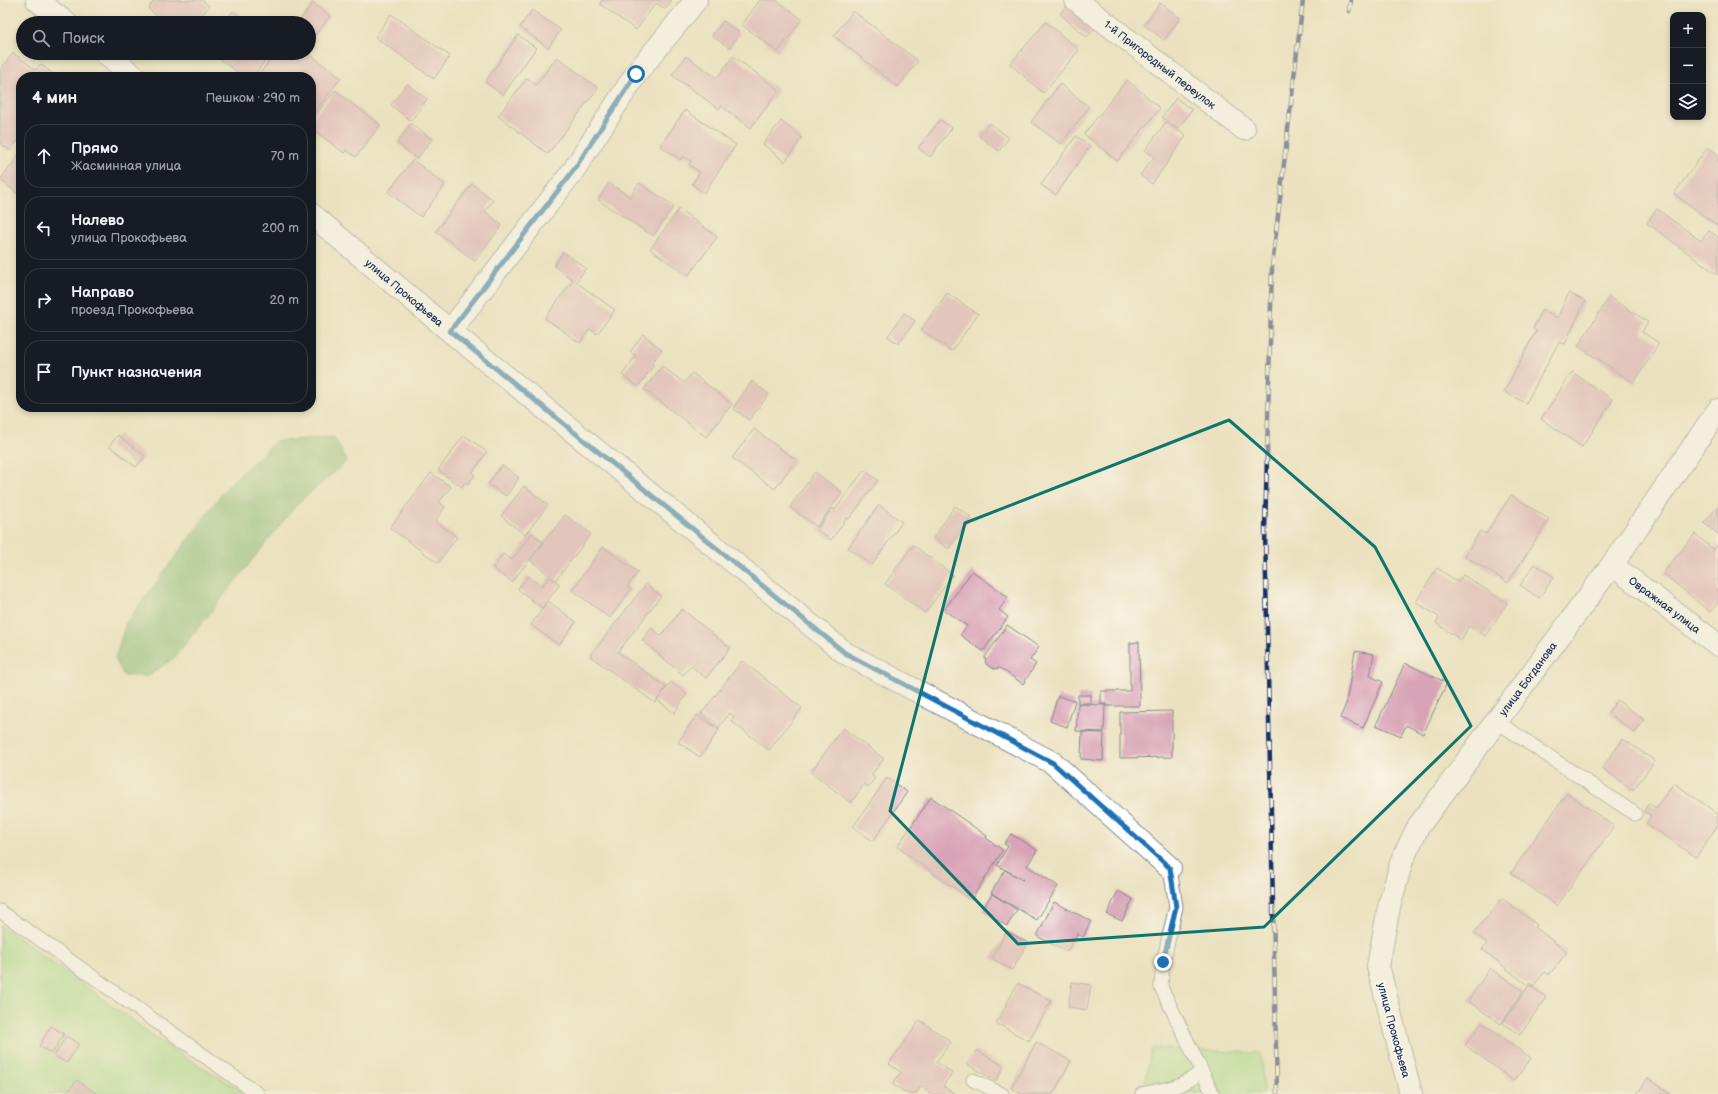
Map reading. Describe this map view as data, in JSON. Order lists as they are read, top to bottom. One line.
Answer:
{"streets":{"street":["1-й Пригородный переулок","улица Прокофьева","Овражная улица","улица Богданова"]},"crossings":[["улица Прокофьева","улица Богданова"],["Овражная улица","улица Богданова"]],"page":{"map_buttons":["+","−"],"search":"Поиск","heading":["4 мин","Пешком · 290 m"],"list":[["Прямо","Жасминная улица","70 m"],["Налево","улица Прокофьева","200 m"],["Направо","проезд Прокофьева","20 m"],"Пункт назначения"]}}
